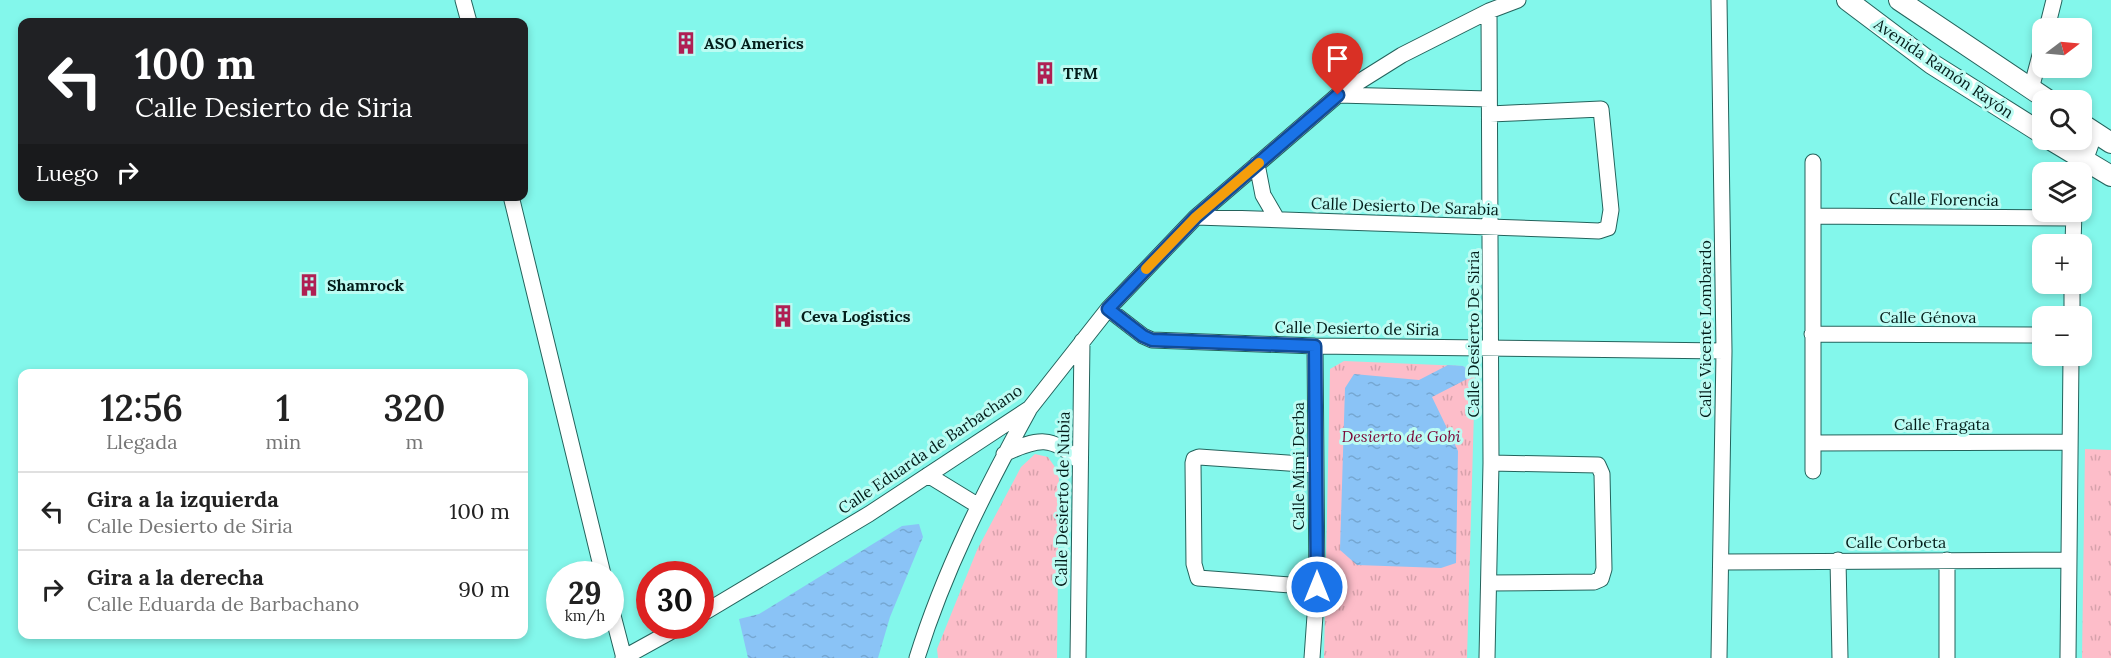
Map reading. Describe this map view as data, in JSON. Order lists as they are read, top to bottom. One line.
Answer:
{"streets":{"main road":["Avenida Ramón Rayón"],"street":["Calle Florencia","Calle Desierto De Sarabia","Calle Génova","Calle Desierto de Siria","Calle Vicente Lombardo","Calle Desierto De Siria","Calle Fragata","Calle Eduarda de Barbachano","Calle Mimi Derba","Calle Desierto de Nubia","Calle Corbeta"]},"crossings":[["Calle Desierto De Sarabia","Calle Desierto De Siria"],["Calle Desierto De Sarabia","Calle Eduarda de Barbachano"],["Calle Desierto de Siria","Calle Vicente Lombardo"],["Calle Desierto de Siria","Calle Desierto De Siria"],["Calle Desierto de Siria","Calle Eduarda de Barbachano"],["Calle Desierto de Siria","Calle Mimi Derba"],["Calle Vicente Lombardo","Calle Corbeta"],["Calle Desierto De Siria","Calle Eduarda de Barbachano"],["Calle Eduarda de Barbachano","Calle Desierto de Nubia"]],"parks":["Desierto de Gobi"],"places":{"building":["ASO Americs","TFM","Shamrock","Ceva Logistics"]},"north":"right","page":{"map_buttons":["+","−"],"turn":["100 m","Calle Desierto de Siria"],"then":"Luego","eta":["12:56","Llegada","1","min","320","m"],"list":[{"name":"Gira a la izquierda","note":"Calle Desierto de Siria","value":"100 m"},{"name":"Gira a la derecha","note":"Calle Eduarda de Barbachano","value":"90 m"}],"speed":"29 km/h","limit":"30"}}
